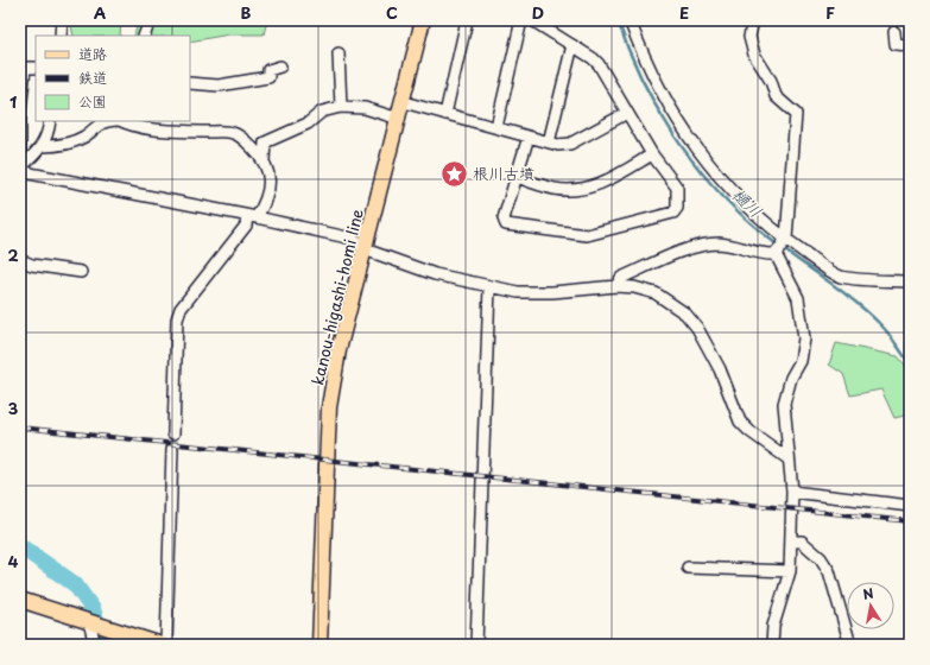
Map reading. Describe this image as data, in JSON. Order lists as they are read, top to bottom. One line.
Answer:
{"streets":{"main road":["kanou-higashi-homi line"]},"water":["樋川"],"places":{"place":["根川古墳"]},"legend":["道路","鉄道","公園"],"north":"top","grid":{"columns":["A","B","C","D","E","F"],"rows":["1","2","3","4"]}}
